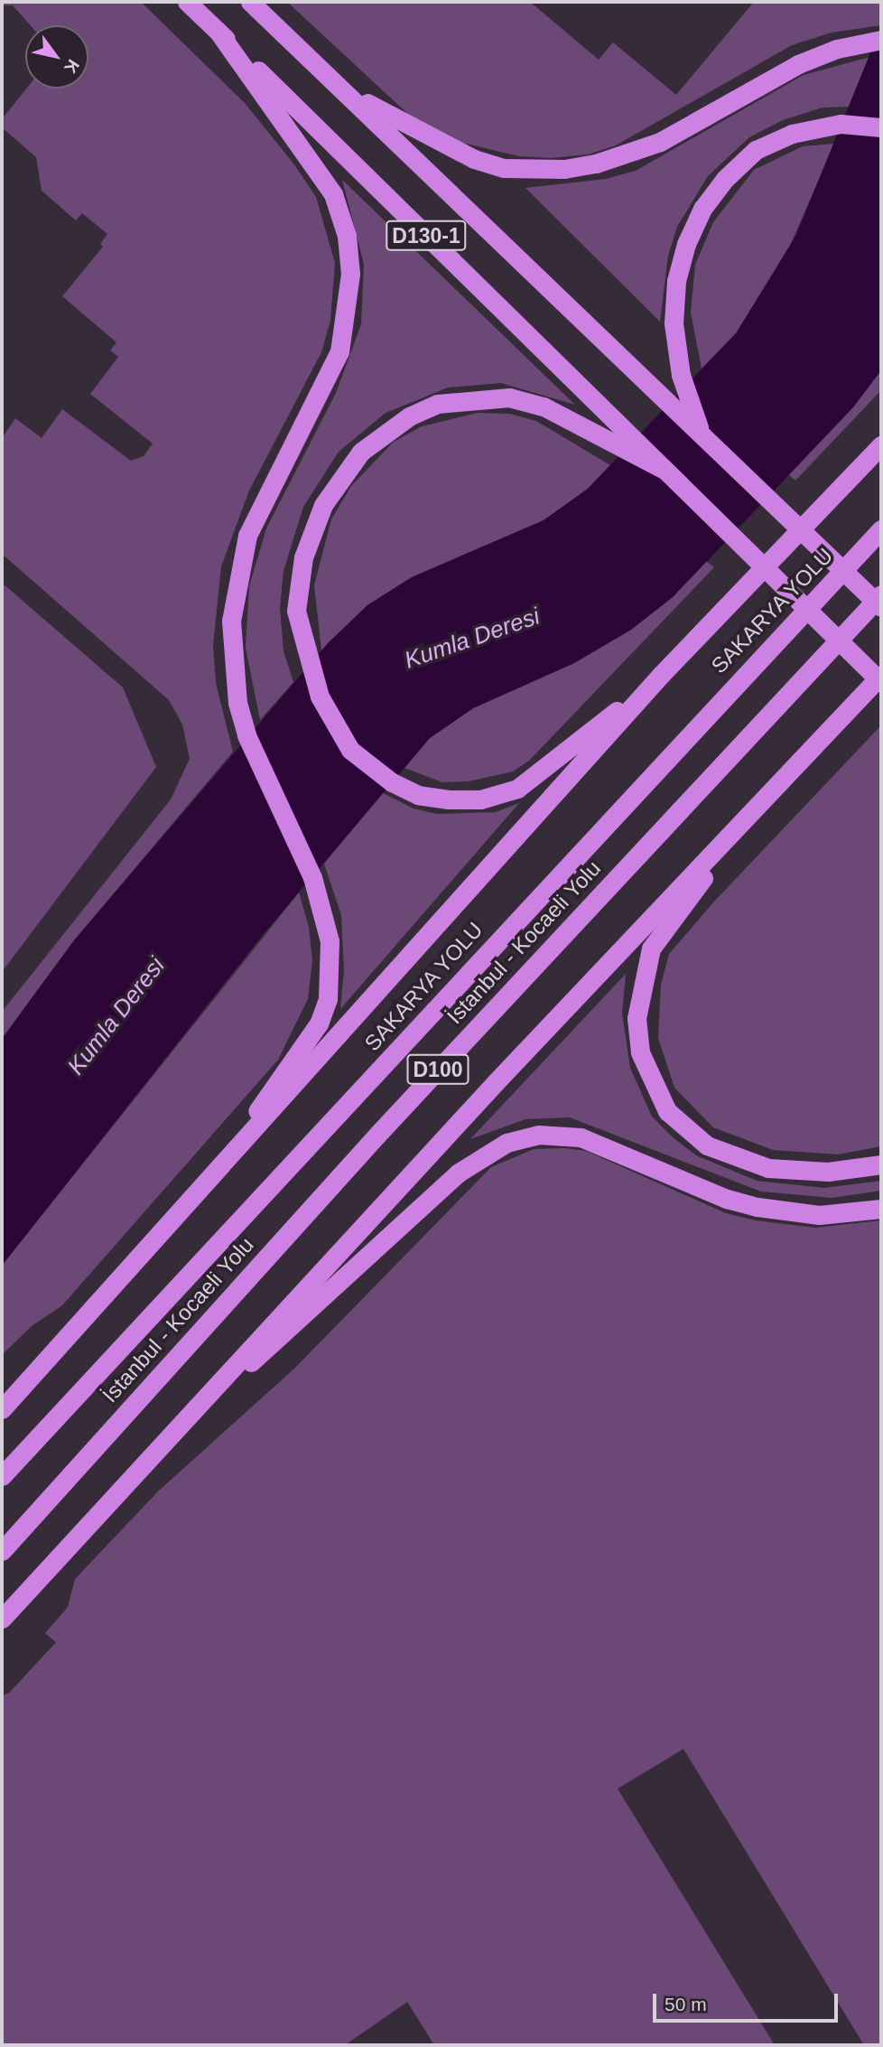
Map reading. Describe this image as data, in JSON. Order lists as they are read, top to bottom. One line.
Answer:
{"streets":{"highway":["D130-1","SAKARYA YOLU","İstanbul - Kocaeli Yolu","D100"]},"water":["Kumla Deresi"],"scale_bar":"50 m","north":"bottom right"}
